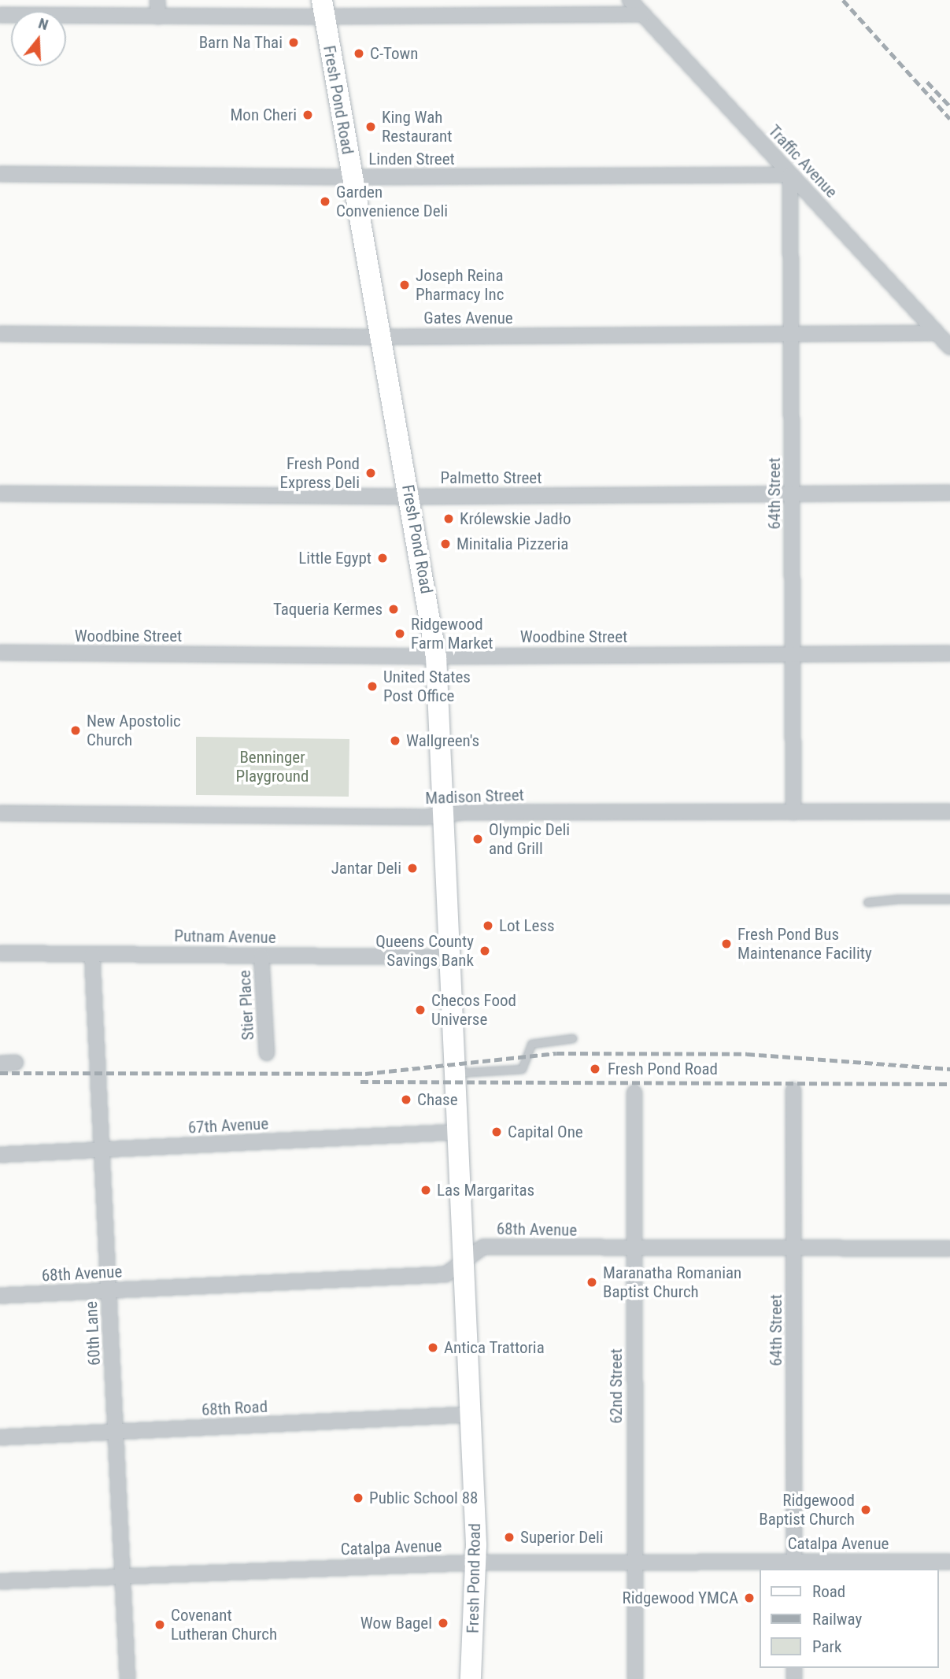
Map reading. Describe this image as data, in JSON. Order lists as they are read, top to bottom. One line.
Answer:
{"streets":{"main road":["Fresh Pond Road"],"street":["Linden Street","Traffic Avenue","Gates Avenue","Palmetto Street","64th Street","Woodbine Street","Madison Street","Putnam Avenue","Stier Place","67th Avenue","68th Avenue","60th Lane","62nd Street","68th Road","Catalpa Avenue"]},"crossings":[["Fresh Pond Road","Linden Street"],["Fresh Pond Road","Gates Avenue"],["Fresh Pond Road","Palmetto Street"],["Fresh Pond Road","Woodbine Street"],["Fresh Pond Road","Madison Street"],["Fresh Pond Road","Putnam Avenue"],["Fresh Pond Road","67th Avenue"],["Fresh Pond Road","68th Avenue"],["Fresh Pond Road","68th Road"],["Fresh Pond Road","Catalpa Avenue"],["Linden Street","Traffic Avenue"],["Linden Street","64th Street"],["Traffic Avenue","Gates Avenue"],["Traffic Avenue","64th Street"],["Gates Avenue","64th Street"],["Palmetto Street","64th Street"],["64th Street","Woodbine Street"],["64th Street","Madison Street"],["64th Street","68th Avenue"],["64th Street","Catalpa Avenue"],["Putnam Avenue","Stier Place"],["Putnam Avenue","60th Lane"],["67th Avenue","60th Lane"],["68th Avenue","60th Lane"],["68th Avenue","62nd Street"],["60th Lane","68th Road"],["60th Lane","Catalpa Avenue"],["62nd Street","Catalpa Avenue"]],"parks":["Benninger Playground"],"places":["Barn Na Thai","C-Town","Mon Cheri","King Wah Restaurant","Garden Convenience Deli","Joseph Reina Pharmacy Inc","Fresh Pond Express Deli","Królewskie Jadło","Minitalia Pizzeria","Little Egypt","Taqueria Kermes","Ridgewood Farm Market","United States Post Office","New Apostolic Church","Wallgreen's","Olympic Deli and Grill","Jantar Deli","Lot Less","Fresh Pond Bus Maintenance Facility","Queens County Savings Bank","Checos Food Universe","Fresh Pond Road","Chase","Capital One","Las Margaritas","Maranatha Romanian Baptist Church","Antica Trattoria","Public School 88","Ridgewood Baptist Church","Superior Deli","Ridgewood YMCA","Wow Bagel","Covenant Lutheran Church"],"legend":["Road","Railway","Park"],"north":"top"}
